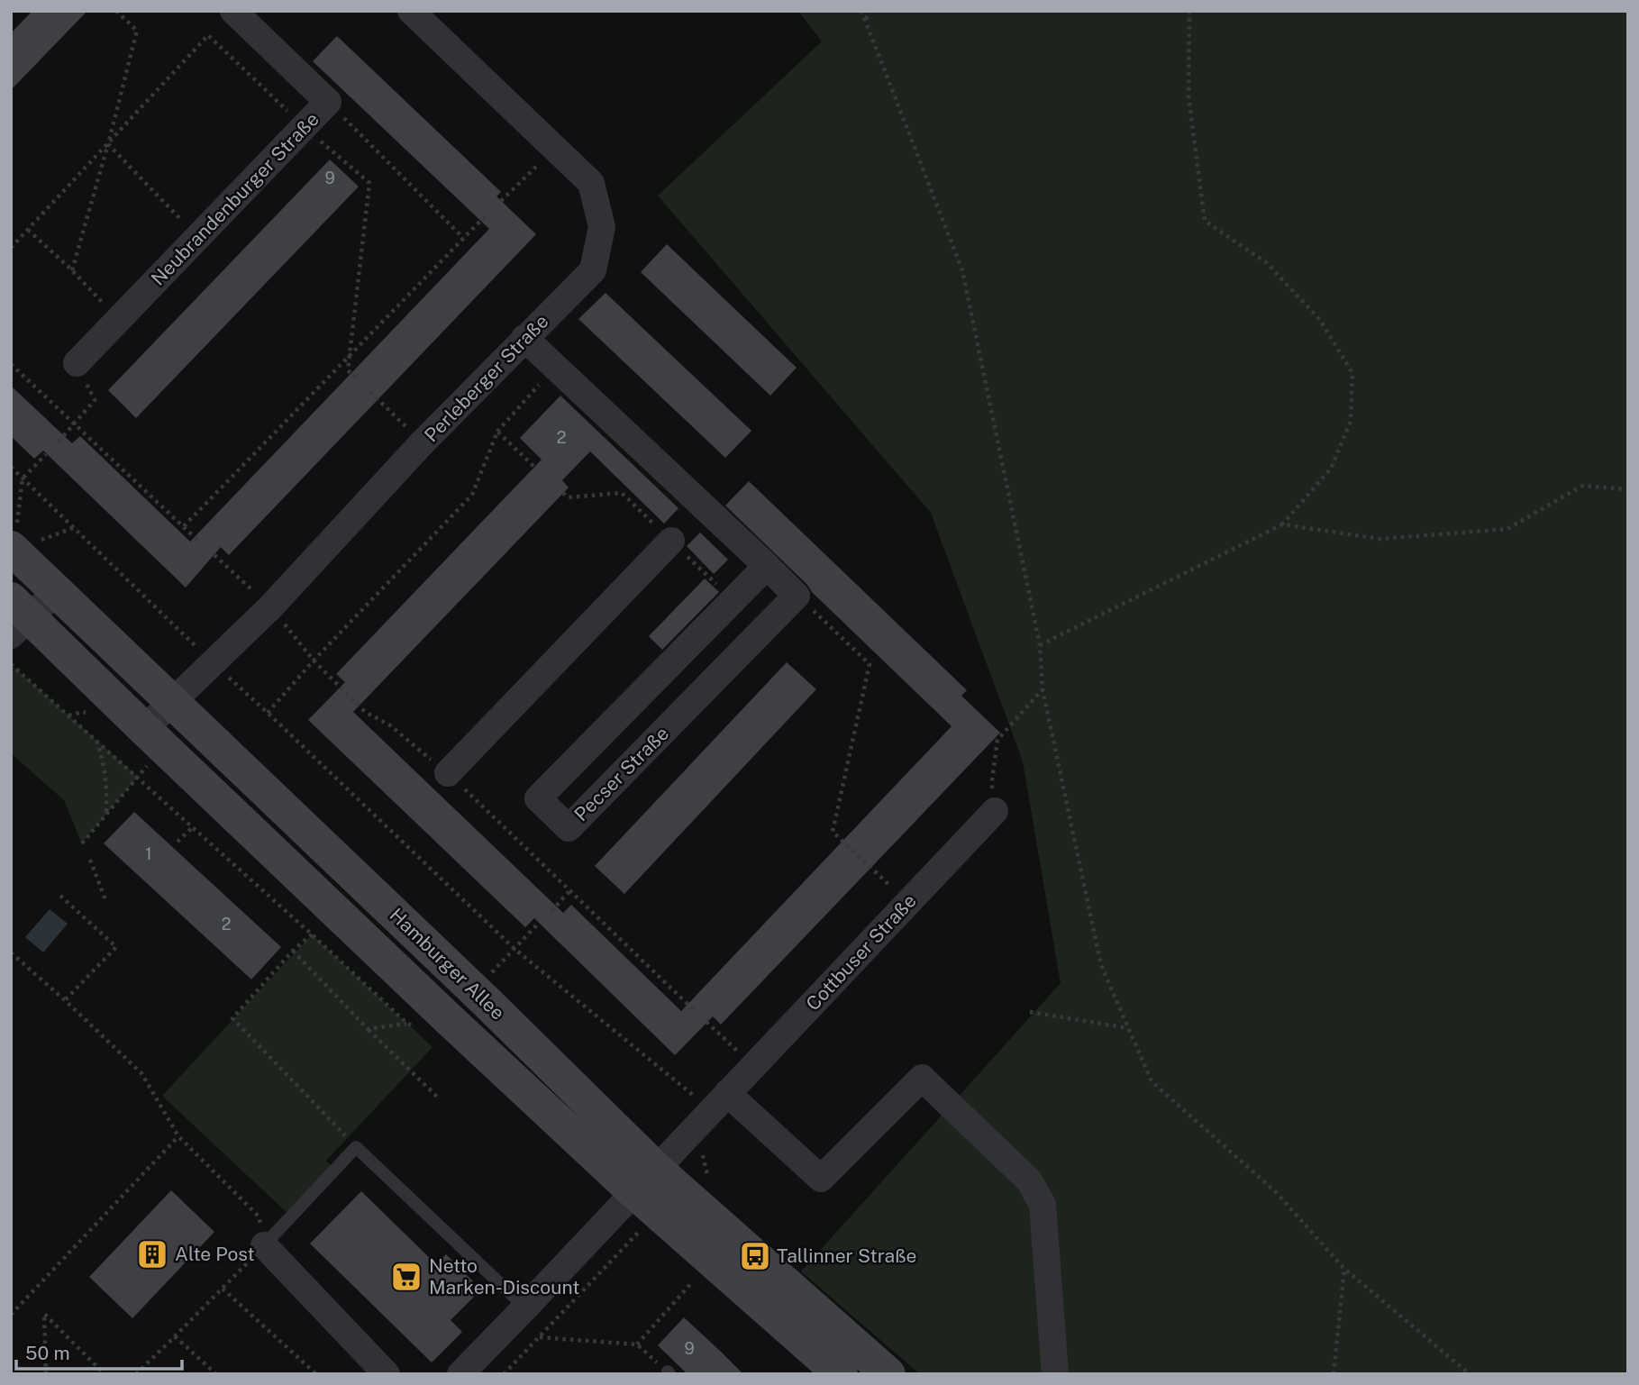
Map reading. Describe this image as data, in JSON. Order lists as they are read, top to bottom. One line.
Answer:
{"streets":{"street":["Neubrandenburger Straße","Perleberger Straße","Pecser Straße","Cottbuser Straße","Hamburger Allee"]},"crossings":[["Perleberger Straße","Hamburger Allee"],["Cottbuser Straße","Hamburger Allee"]],"places":{"building":["Alte Post"],"bus stop":["Tallinner Straße"],"supermarket":["Netto Marken-Discount"]},"house_numbers":["9","2","1","2","9"],"scale_bar":"50 m"}
